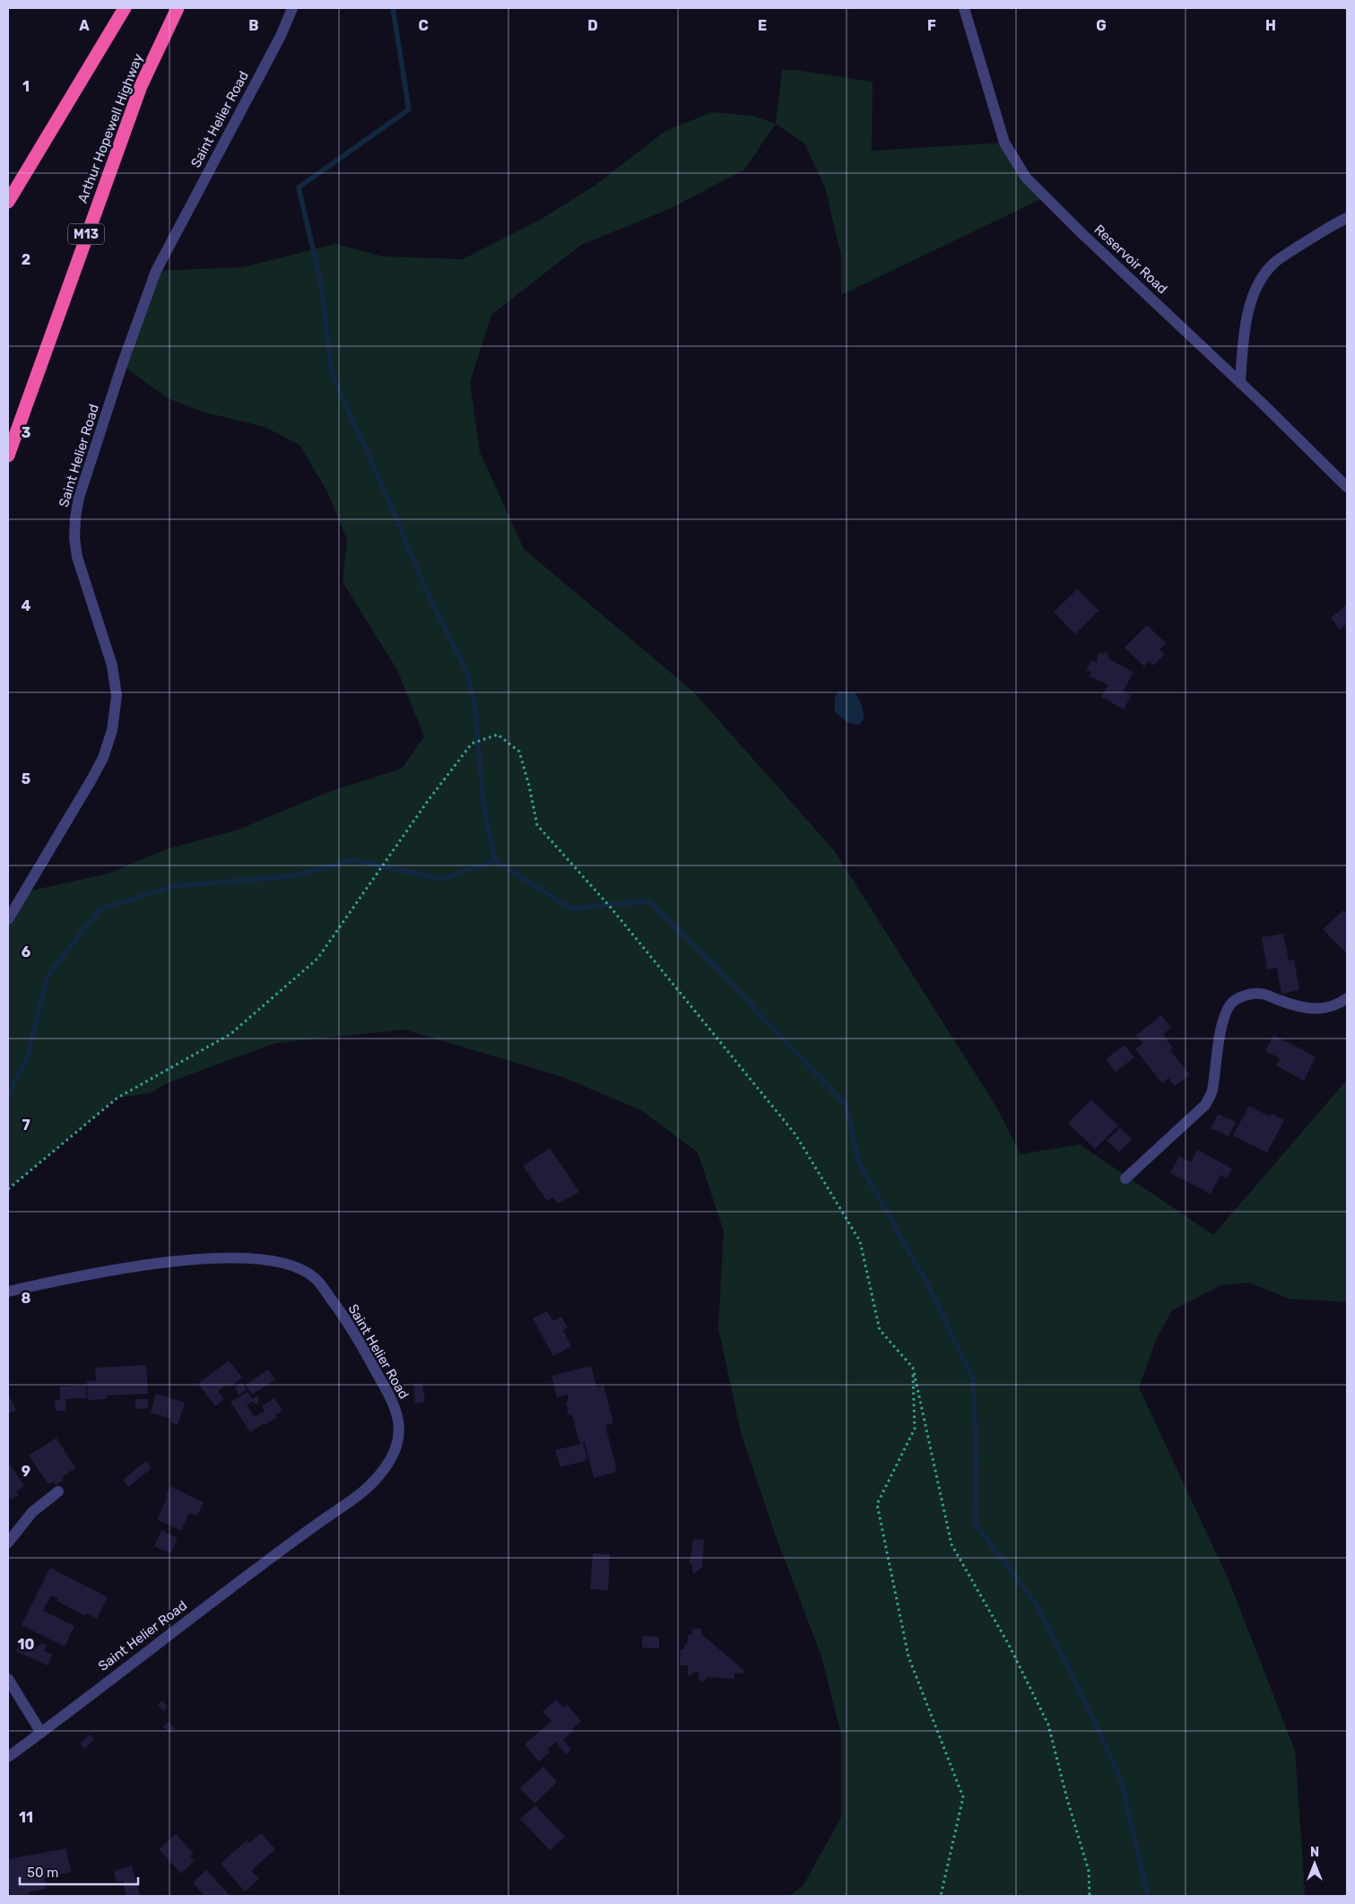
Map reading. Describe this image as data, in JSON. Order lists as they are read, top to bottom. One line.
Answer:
{"streets":{"highway":["Arthur Hopewell Highway","M13"],"street":["Saint Helier Road","Reservoir Road"]},"scale_bar":"50 m","north":"top","grid":{"columns":["A","B","C","D","E","F","G","H"],"rows":["1","2","3","4","5","6","7","8","9","10","11"]}}
